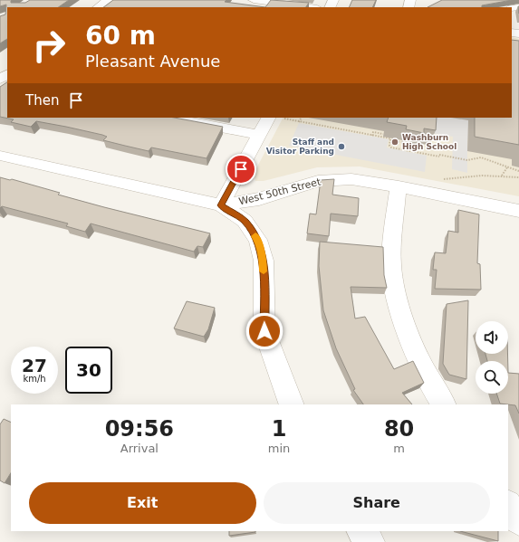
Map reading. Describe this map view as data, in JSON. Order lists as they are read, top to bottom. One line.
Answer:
{"streets":{"street":["West 50th Street"]},"places":["Washburn High School","Staff and Visitor Parking"],"page":{"turn":["60 m","Pleasant Avenue"],"then":"Then","speed":"27 km/h","limit":"30","eta":["09:56","Arrival","1","min","80","m"],"buttons":["Exit","Share"]}}
